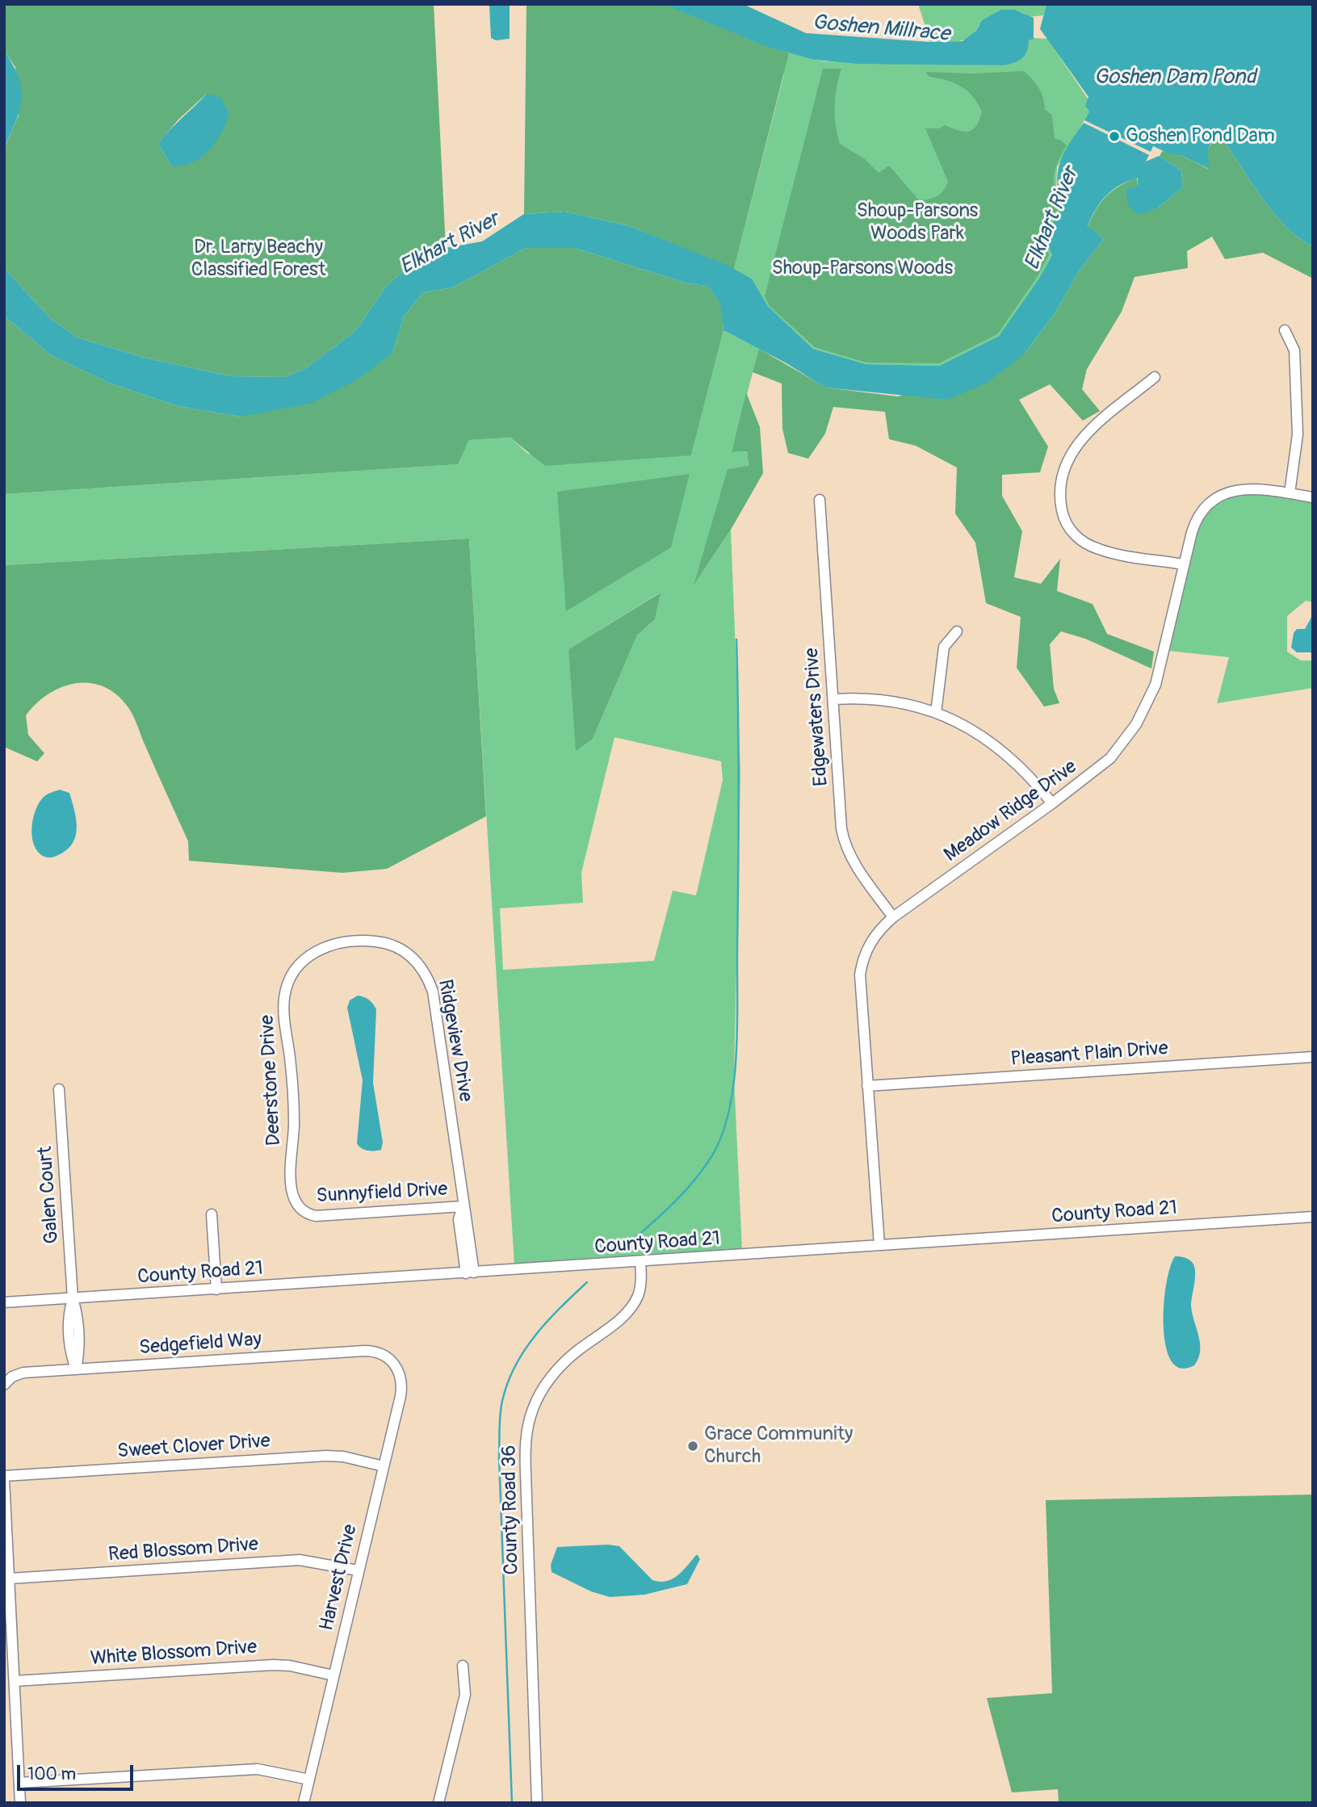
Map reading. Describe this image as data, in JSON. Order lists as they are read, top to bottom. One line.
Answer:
{"streets":{"street":["Edgewaters Drive","Meadow Ridge Drive","Ridgeview Drive","Pleasant Plain Drive","Deerstone Drive","Sunnyfield Drive","Galen Court","County Road 21","Sedgefield Way","Sweet Clover Drive","County Road 36","Red Blossom Drive","Harvest Drive","White Blossom Drive"]},"crossings":[["Edgewaters Drive","Meadow Ridge Drive"],["Meadow Ridge Drive","Pleasant Plain Drive"],["Meadow Ridge Drive","County Road 21"],["Ridgeview Drive","Deerstone Drive"],["Ridgeview Drive","Sunnyfield Drive"],["Ridgeview Drive","County Road 21"],["Deerstone Drive","Sunnyfield Drive"],["Galen Court","County Road 21"],["Galen Court","Sedgefield Way"],["County Road 21","County Road 36"],["Sedgefield Way","Harvest Drive"],["Sweet Clover Drive","Harvest Drive"],["Red Blossom Drive","Harvest Drive"],["Harvest Drive","White Blossom Drive"]],"water":["Goshen Millrace","Goshen Dam Pond","Elkhart River"],"parks":["Shoup-Parsons Woods Park","Dr. Larry Beachy Classified Forest","Shoup-Parsons Woods"],"places":["Goshen Pond Dam","Grace Community Church"],"scale_bar":"100 m"}
